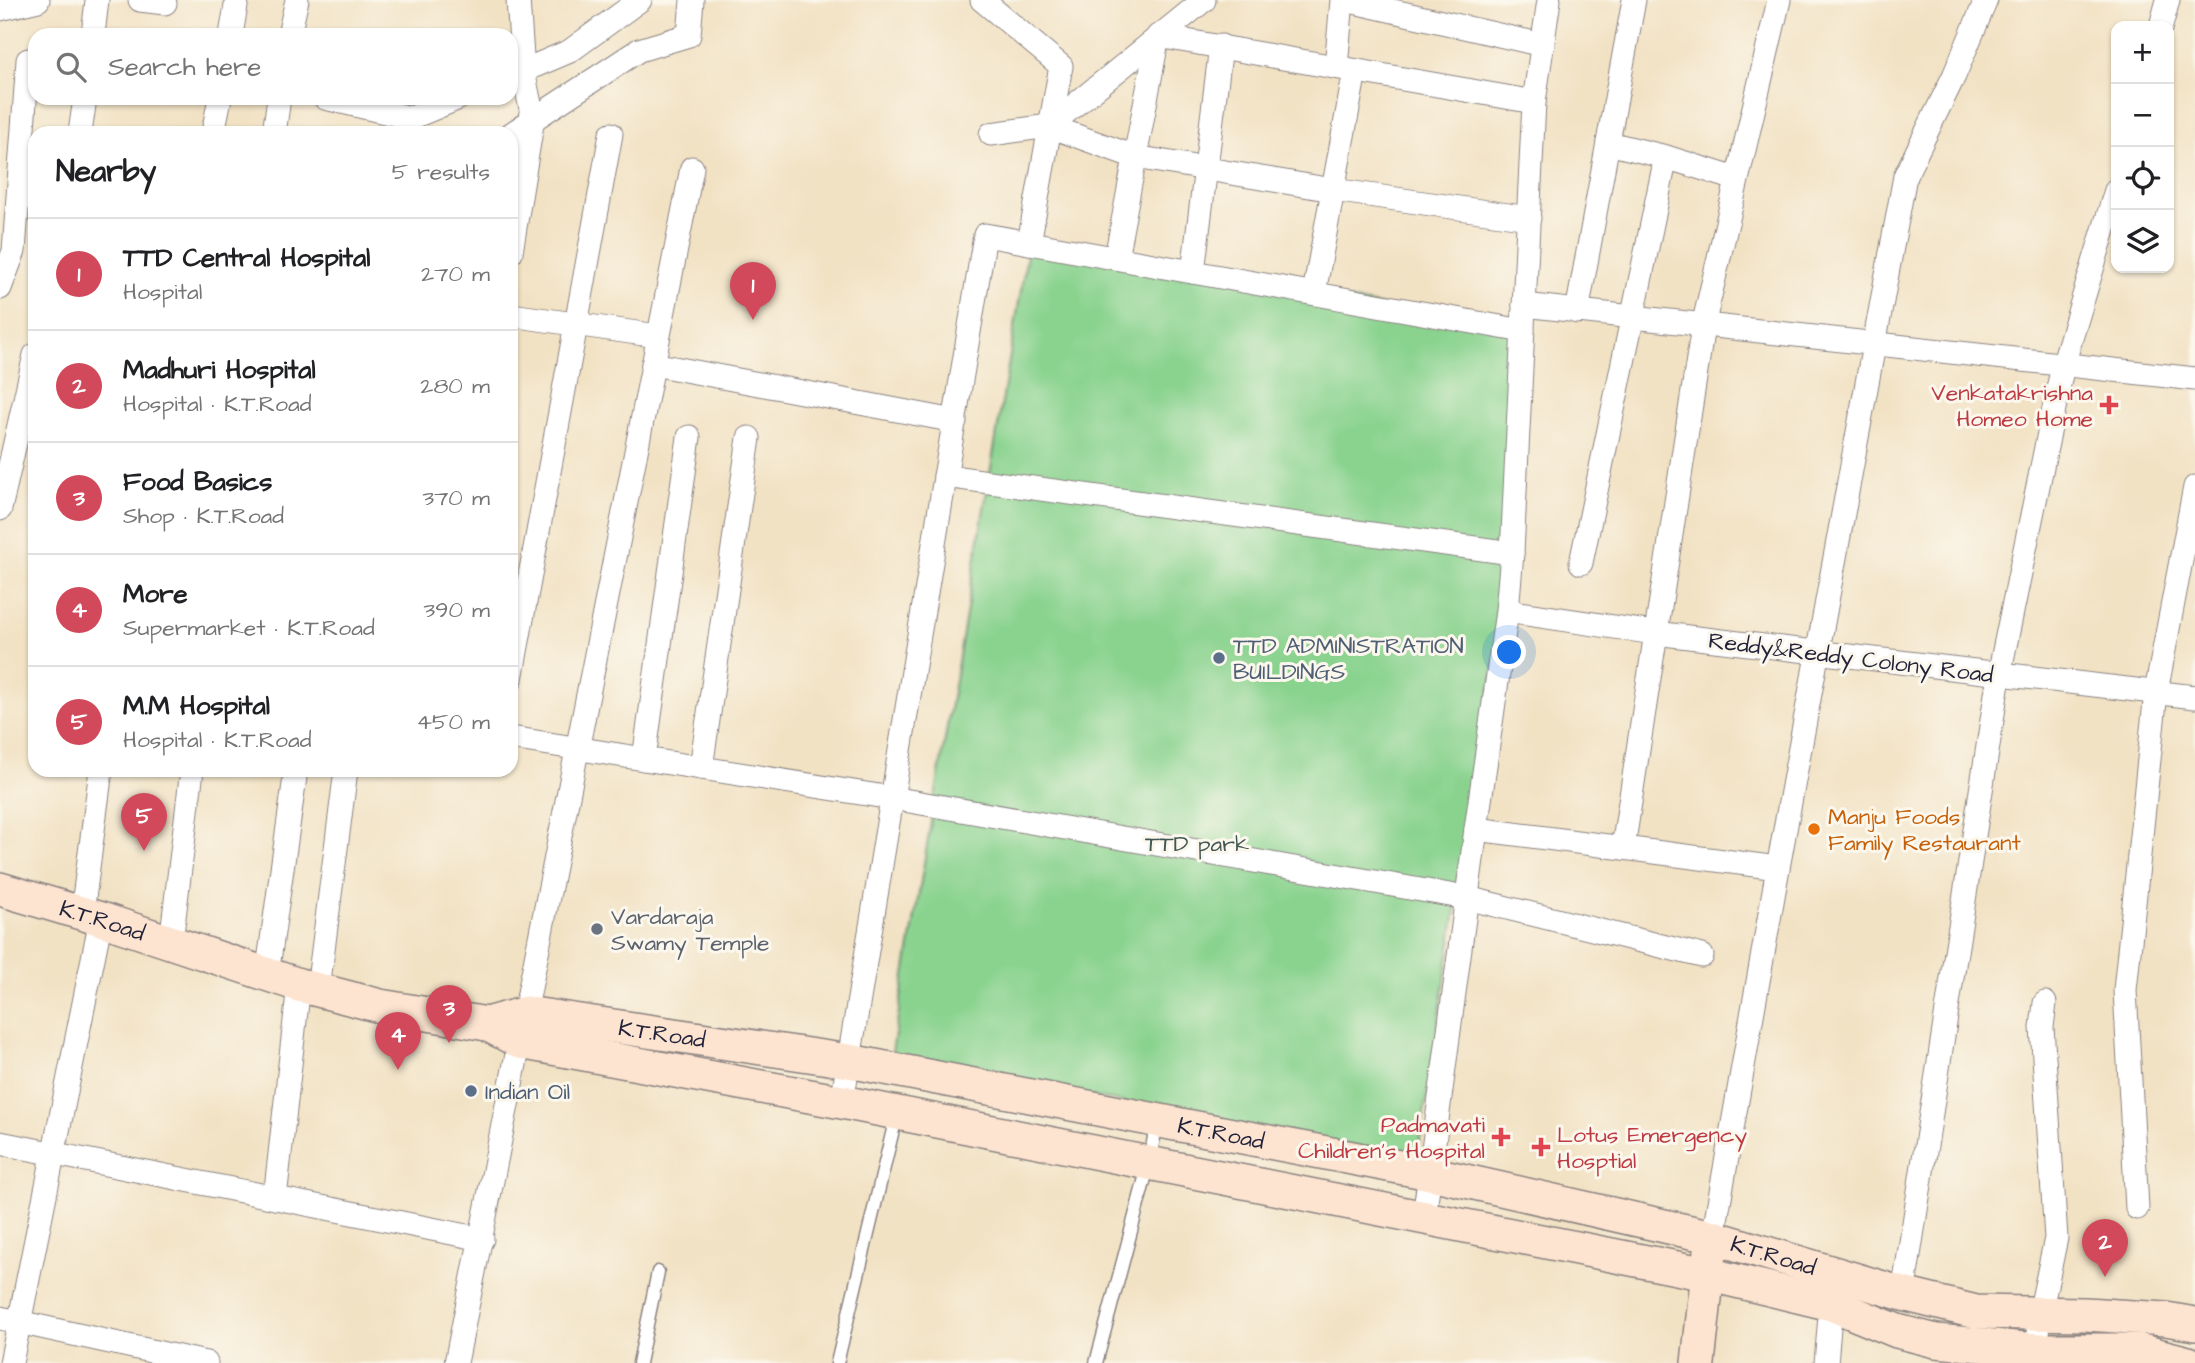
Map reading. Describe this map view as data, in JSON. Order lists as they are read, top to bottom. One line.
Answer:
{"streets":{"main road":["K.T.Road"],"street":["Reddy&Reddy Colony Road"]},"parks":["TTD park"],"places":{"health":["Venkatakrishna Homeo Home","Padmavati Children's Hospital","Lotus Emergency Hosptial"],"other":["TTD ADMINISTRATION BUILDINGS","Manju Foods Family Restaurant","Vardaraja Swamy Temple","Indian Oil"]},"page":{"map_buttons":["+","−"],"search":"Search here","heading":["Nearby","5 results"],"list":[{"mark":"1","name":"TTD Central Hospital","note":"Hospital","value":"270 m"},{"mark":"2","name":"Madhuri Hospital","note":"Hospital · K.T.Road","value":"280 m"},{"mark":"3","name":"Food Basics","note":"Shop · K.T.Road","value":"370 m"},{"mark":"4","name":"More","note":"Supermarket · K.T.Road","value":"390 m"},{"mark":"5","name":"M.M Hospital","note":"Hospital · K.T.Road","value":"450 m"}],"pins":["1","5","3","4","2"]}}
